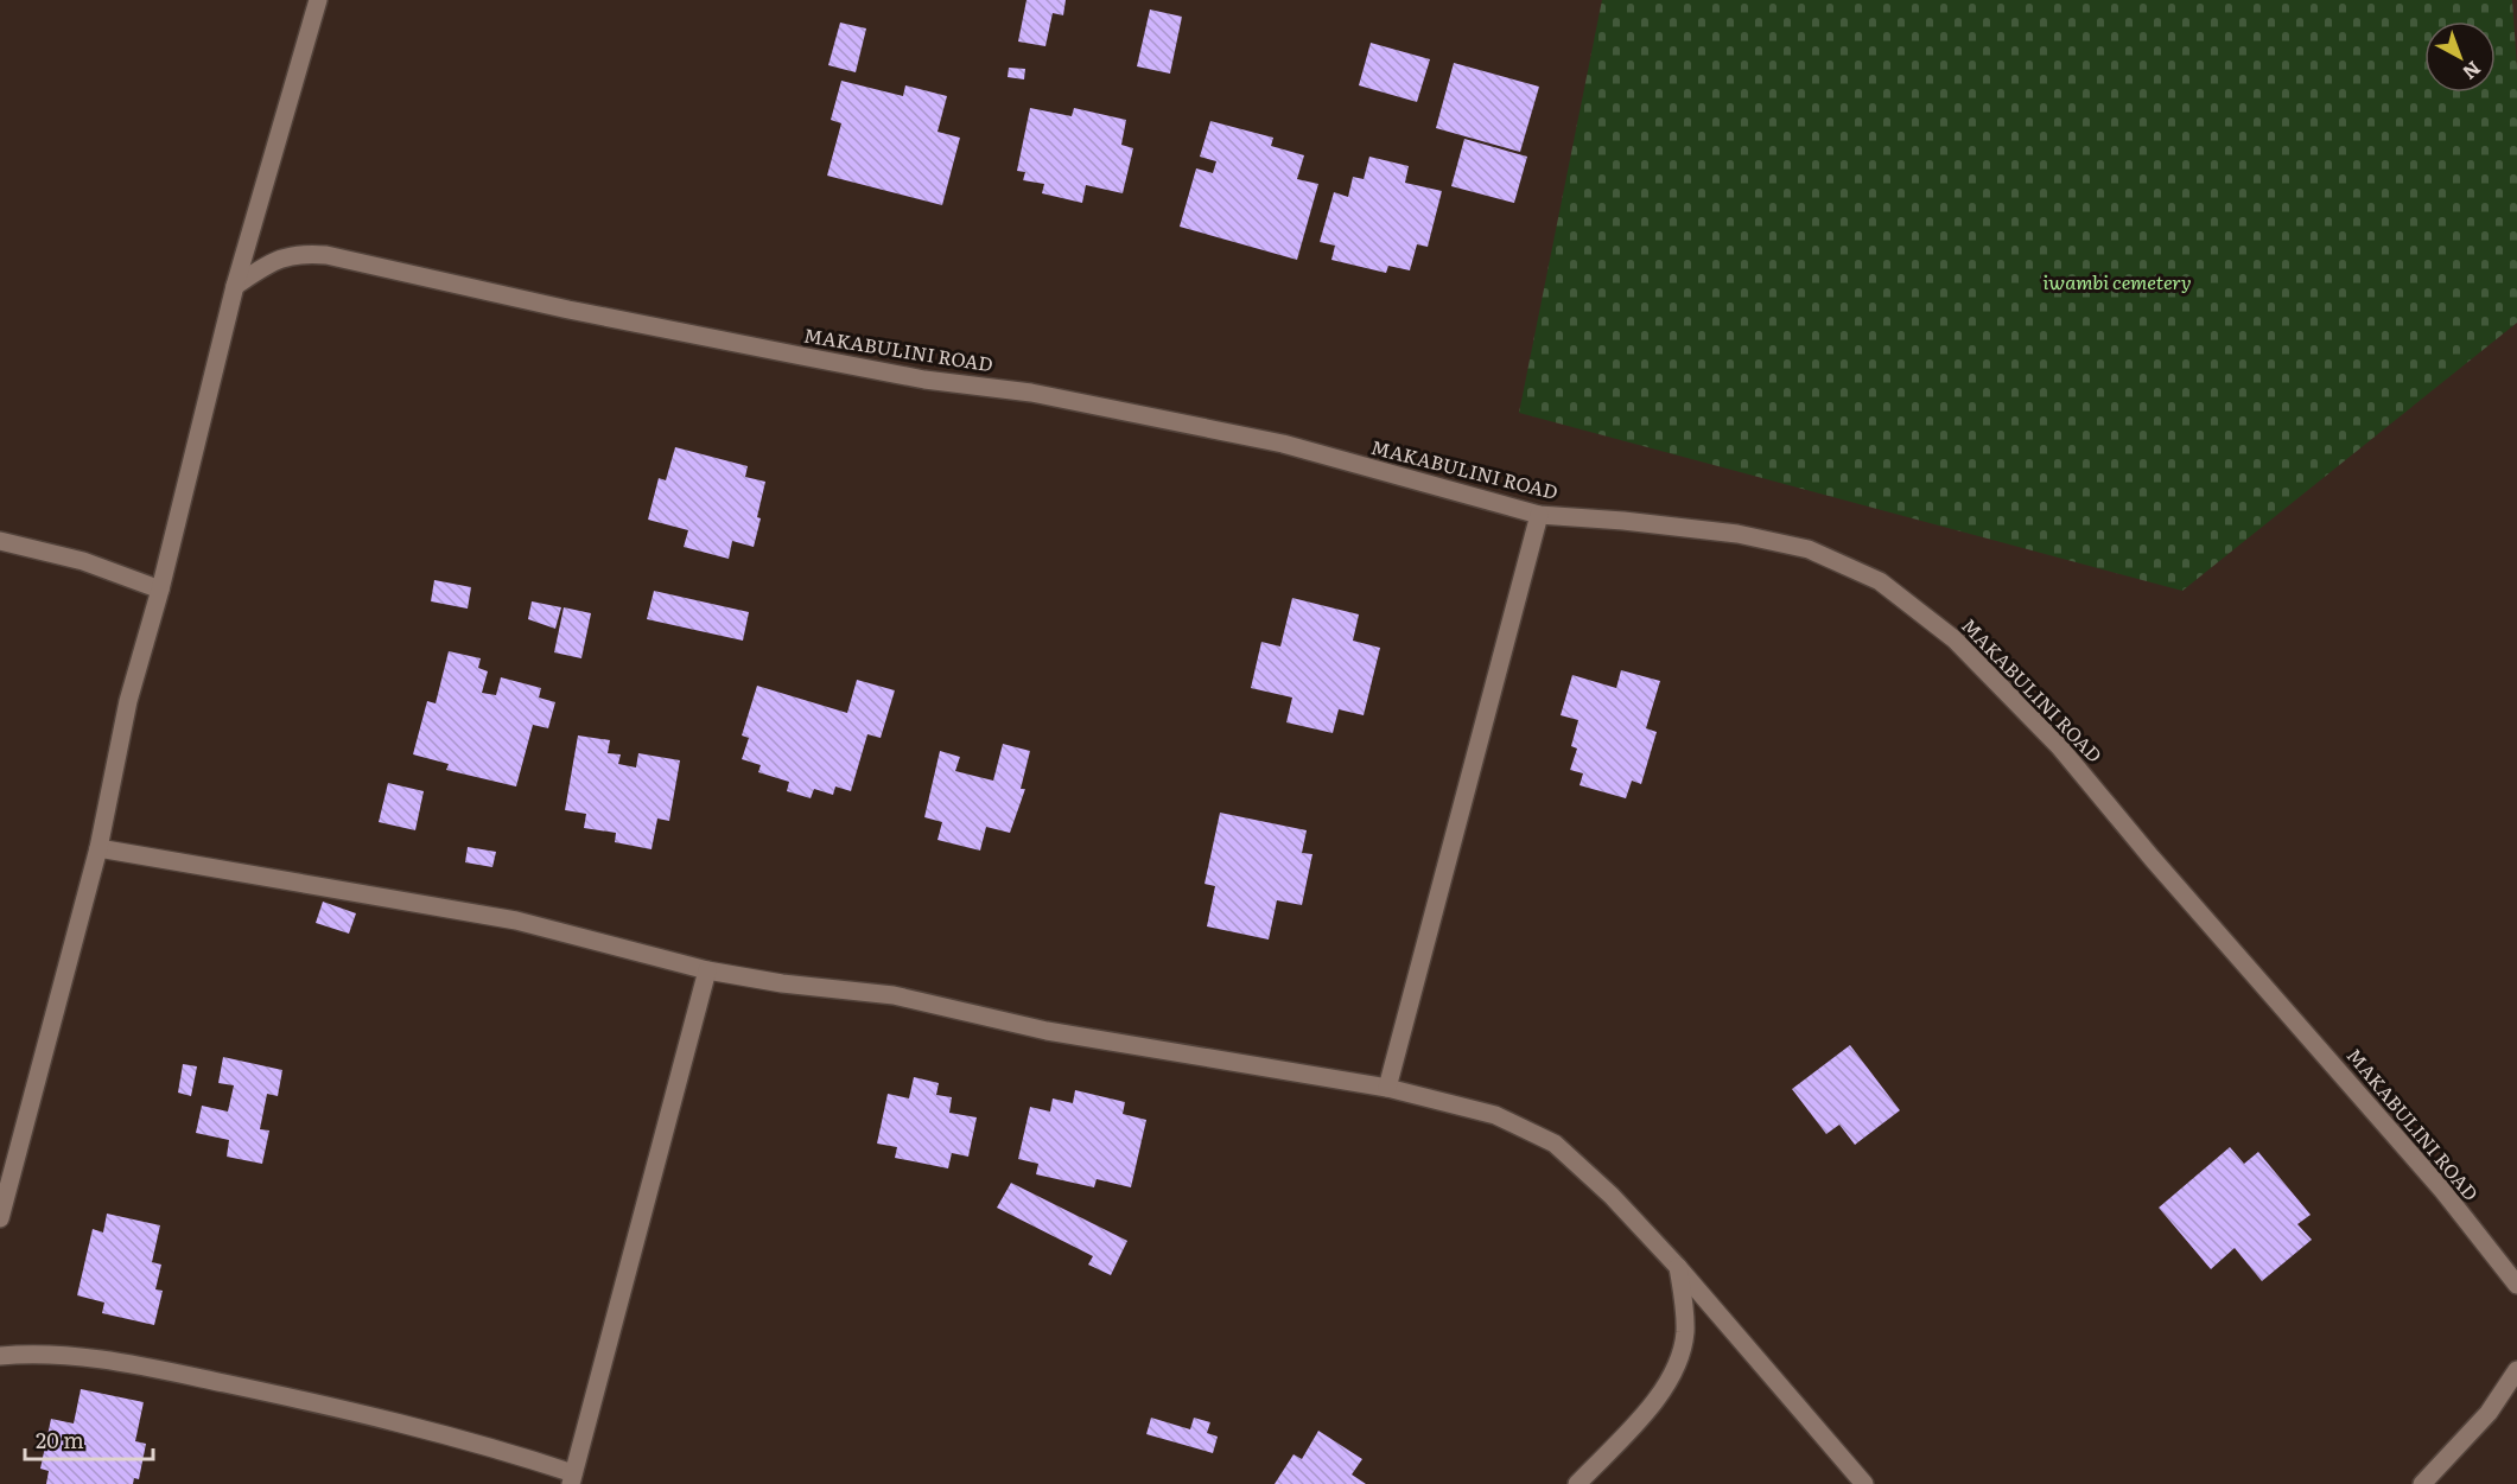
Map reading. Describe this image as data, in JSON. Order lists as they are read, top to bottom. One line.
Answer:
{"streets":{"street":["MAKABULINI ROAD"]},"parks":["iwambi cemetery"],"scale_bar":"20 m","north":"bottom right"}
